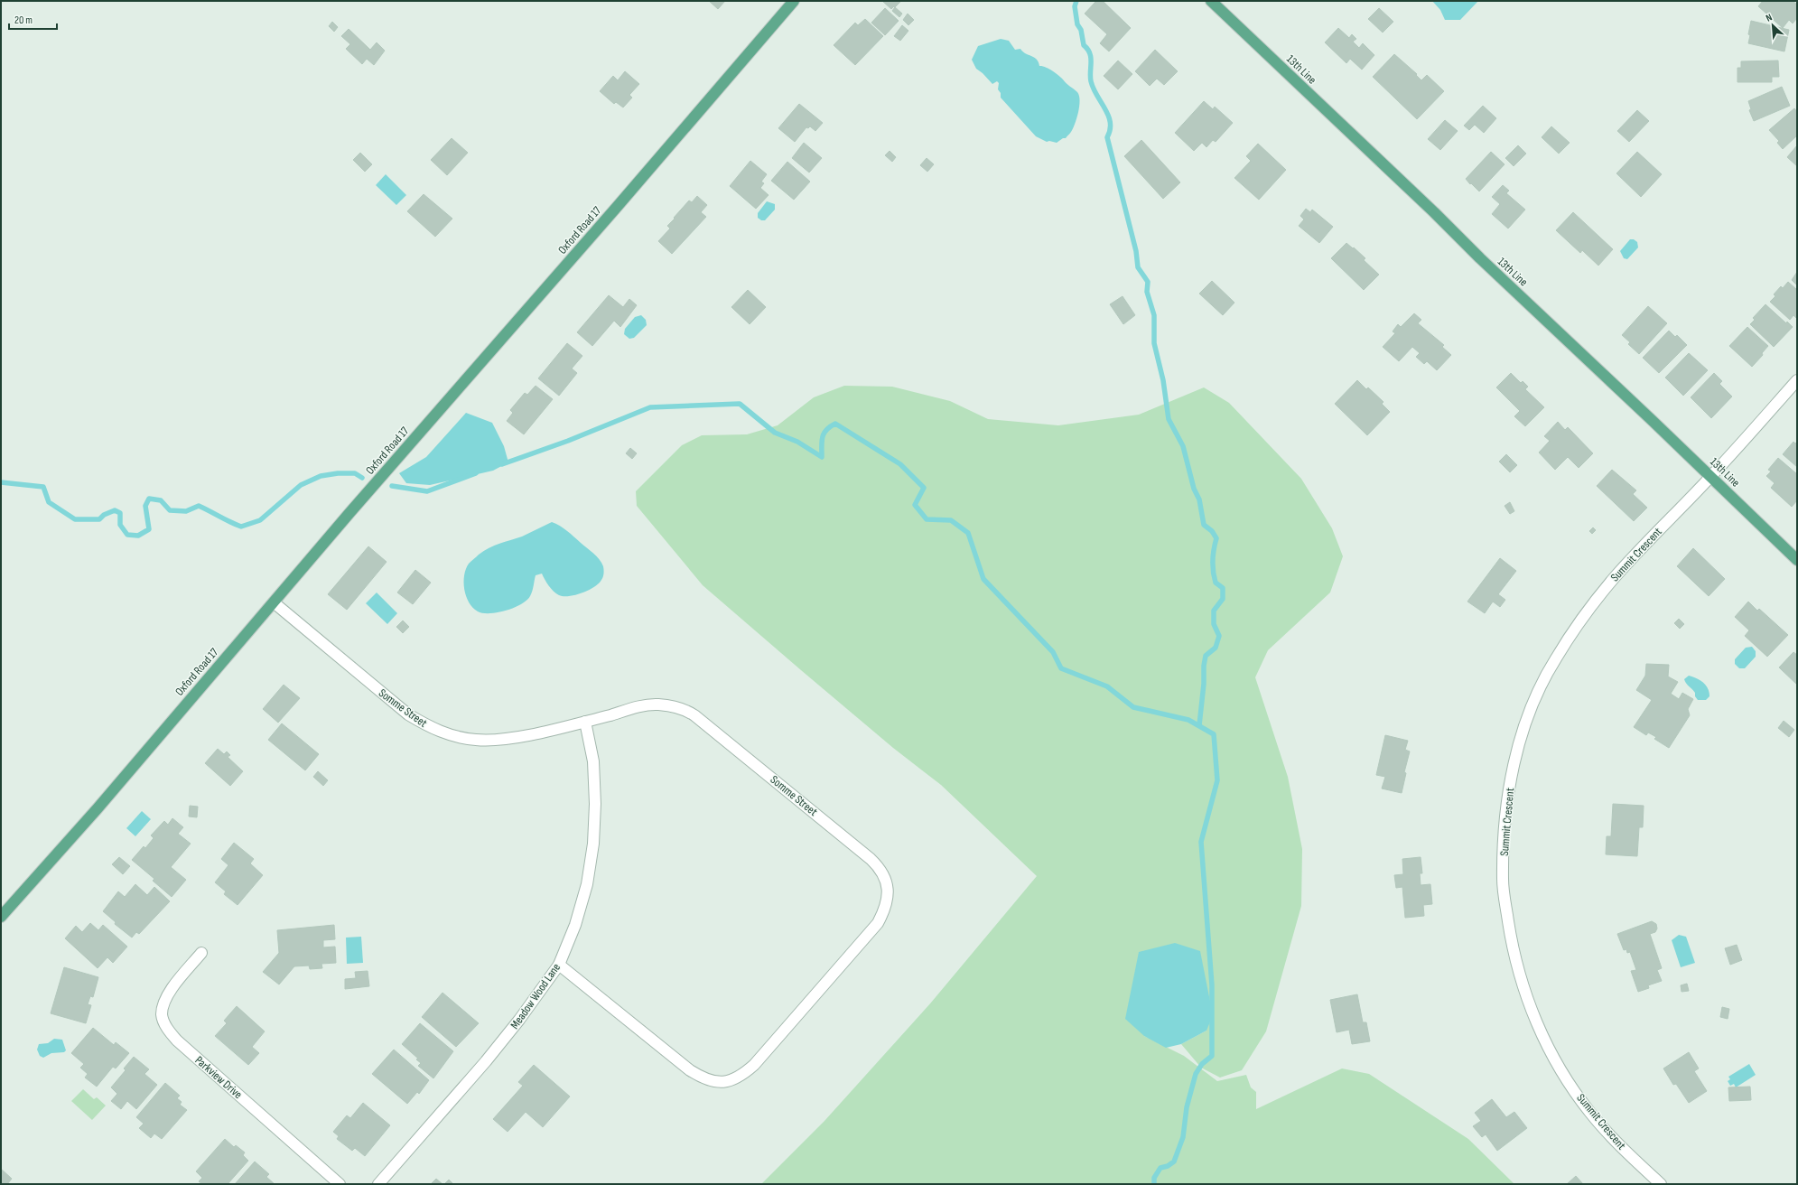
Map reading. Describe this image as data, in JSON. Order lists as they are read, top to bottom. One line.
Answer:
{"streets":{"main road":["13th Line","Oxford Road 17"],"street":["Summit Crescent","Somme Street","Meadow Wood Lane","Parkview Drive"]},"crossings":[["13th Line","Summit Crescent"],["Oxford Road 17","Somme Street"],["Somme Street","Meadow Wood Lane"]],"scale_bar":"20 m","north":"top left"}
